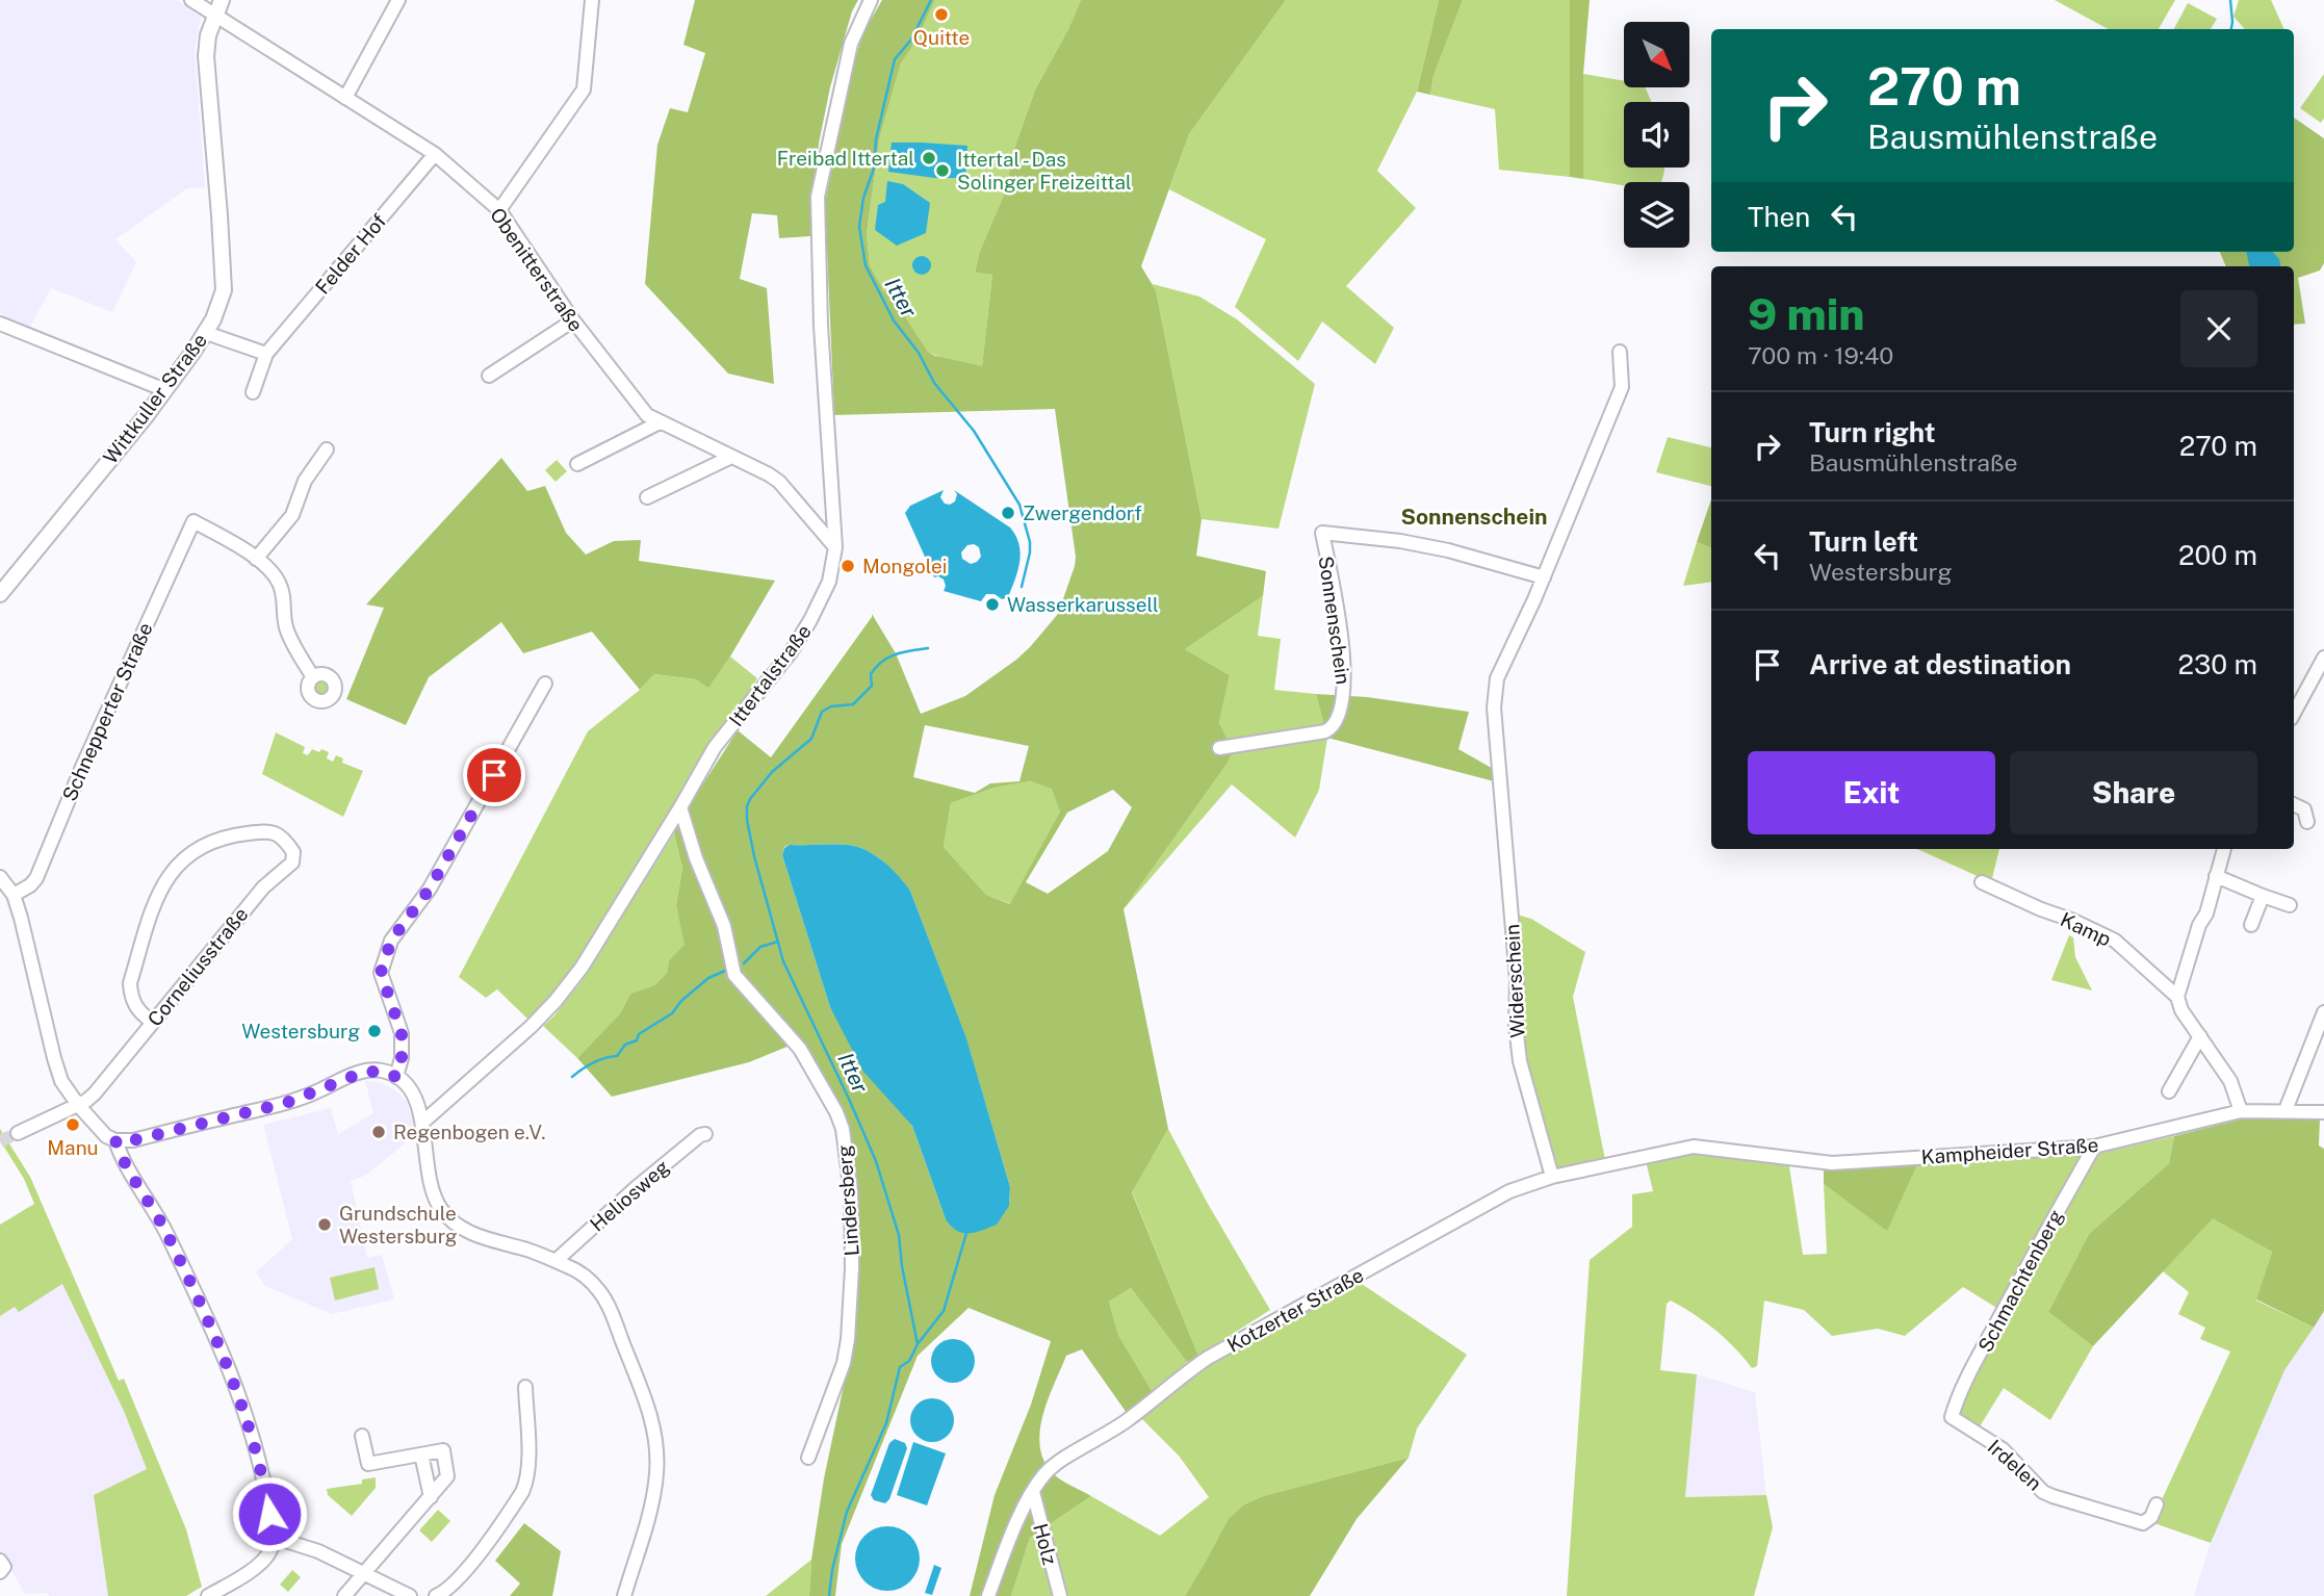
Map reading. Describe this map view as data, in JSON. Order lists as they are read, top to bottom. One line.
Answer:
{"streets":{"main road":["Wittkuller Straße"],"street":["Felder Hof","Obenitterstraße","Sonnenschein","Ittertalstraße","Schnepperter Straße","Kamp","Corneliusstraße","Widerschein","Kampheider Straße","Heliosweg","Lindersberg","Schmachtenberg","Kotzerter Straße","Irdelen","Holz"]},"crossings":[["Felder Hof","Obenitterstraße"],["Obenitterstraße","Wittkuller Straße"],["Obenitterstraße","Ittertalstraße"],["Sonnenschein","Widerschein"],["Ittertalstraße","Lindersberg"],["Kamp","Kampheider Straße"],["Widerschein","Kotzerter Straße"],["Kampheider Straße","Schmachtenberg"],["Kampheider Straße","Kotzerter Straße"],["Schmachtenberg","Irdelen"],["Kotzerter Straße","Holz"]],"districts":["Sonnenschein"],"water":["Itter"],"places":["Quitte","Freibad Ittertal","Ittertal - Das Solinger Freizeittal","Zwergendorf","Mongolei","Wasserkarussell","Westersburg","Manu","Regenbogen e.V.","Grundschule Westersburg"],"north":"bottom right","page":{"turn":["270 m","Bausmühlenstraße"],"then":"Then","heading":["9 min","700 m · 19:40"],"list":[{"name":"Turn right","note":"Bausmühlenstraße","value":"270 m"},{"name":"Turn left","note":"Westersburg","value":"200 m"},{"name":"Arrive at destination","value":"230 m"}],"buttons":["Exit","Share"]}}
